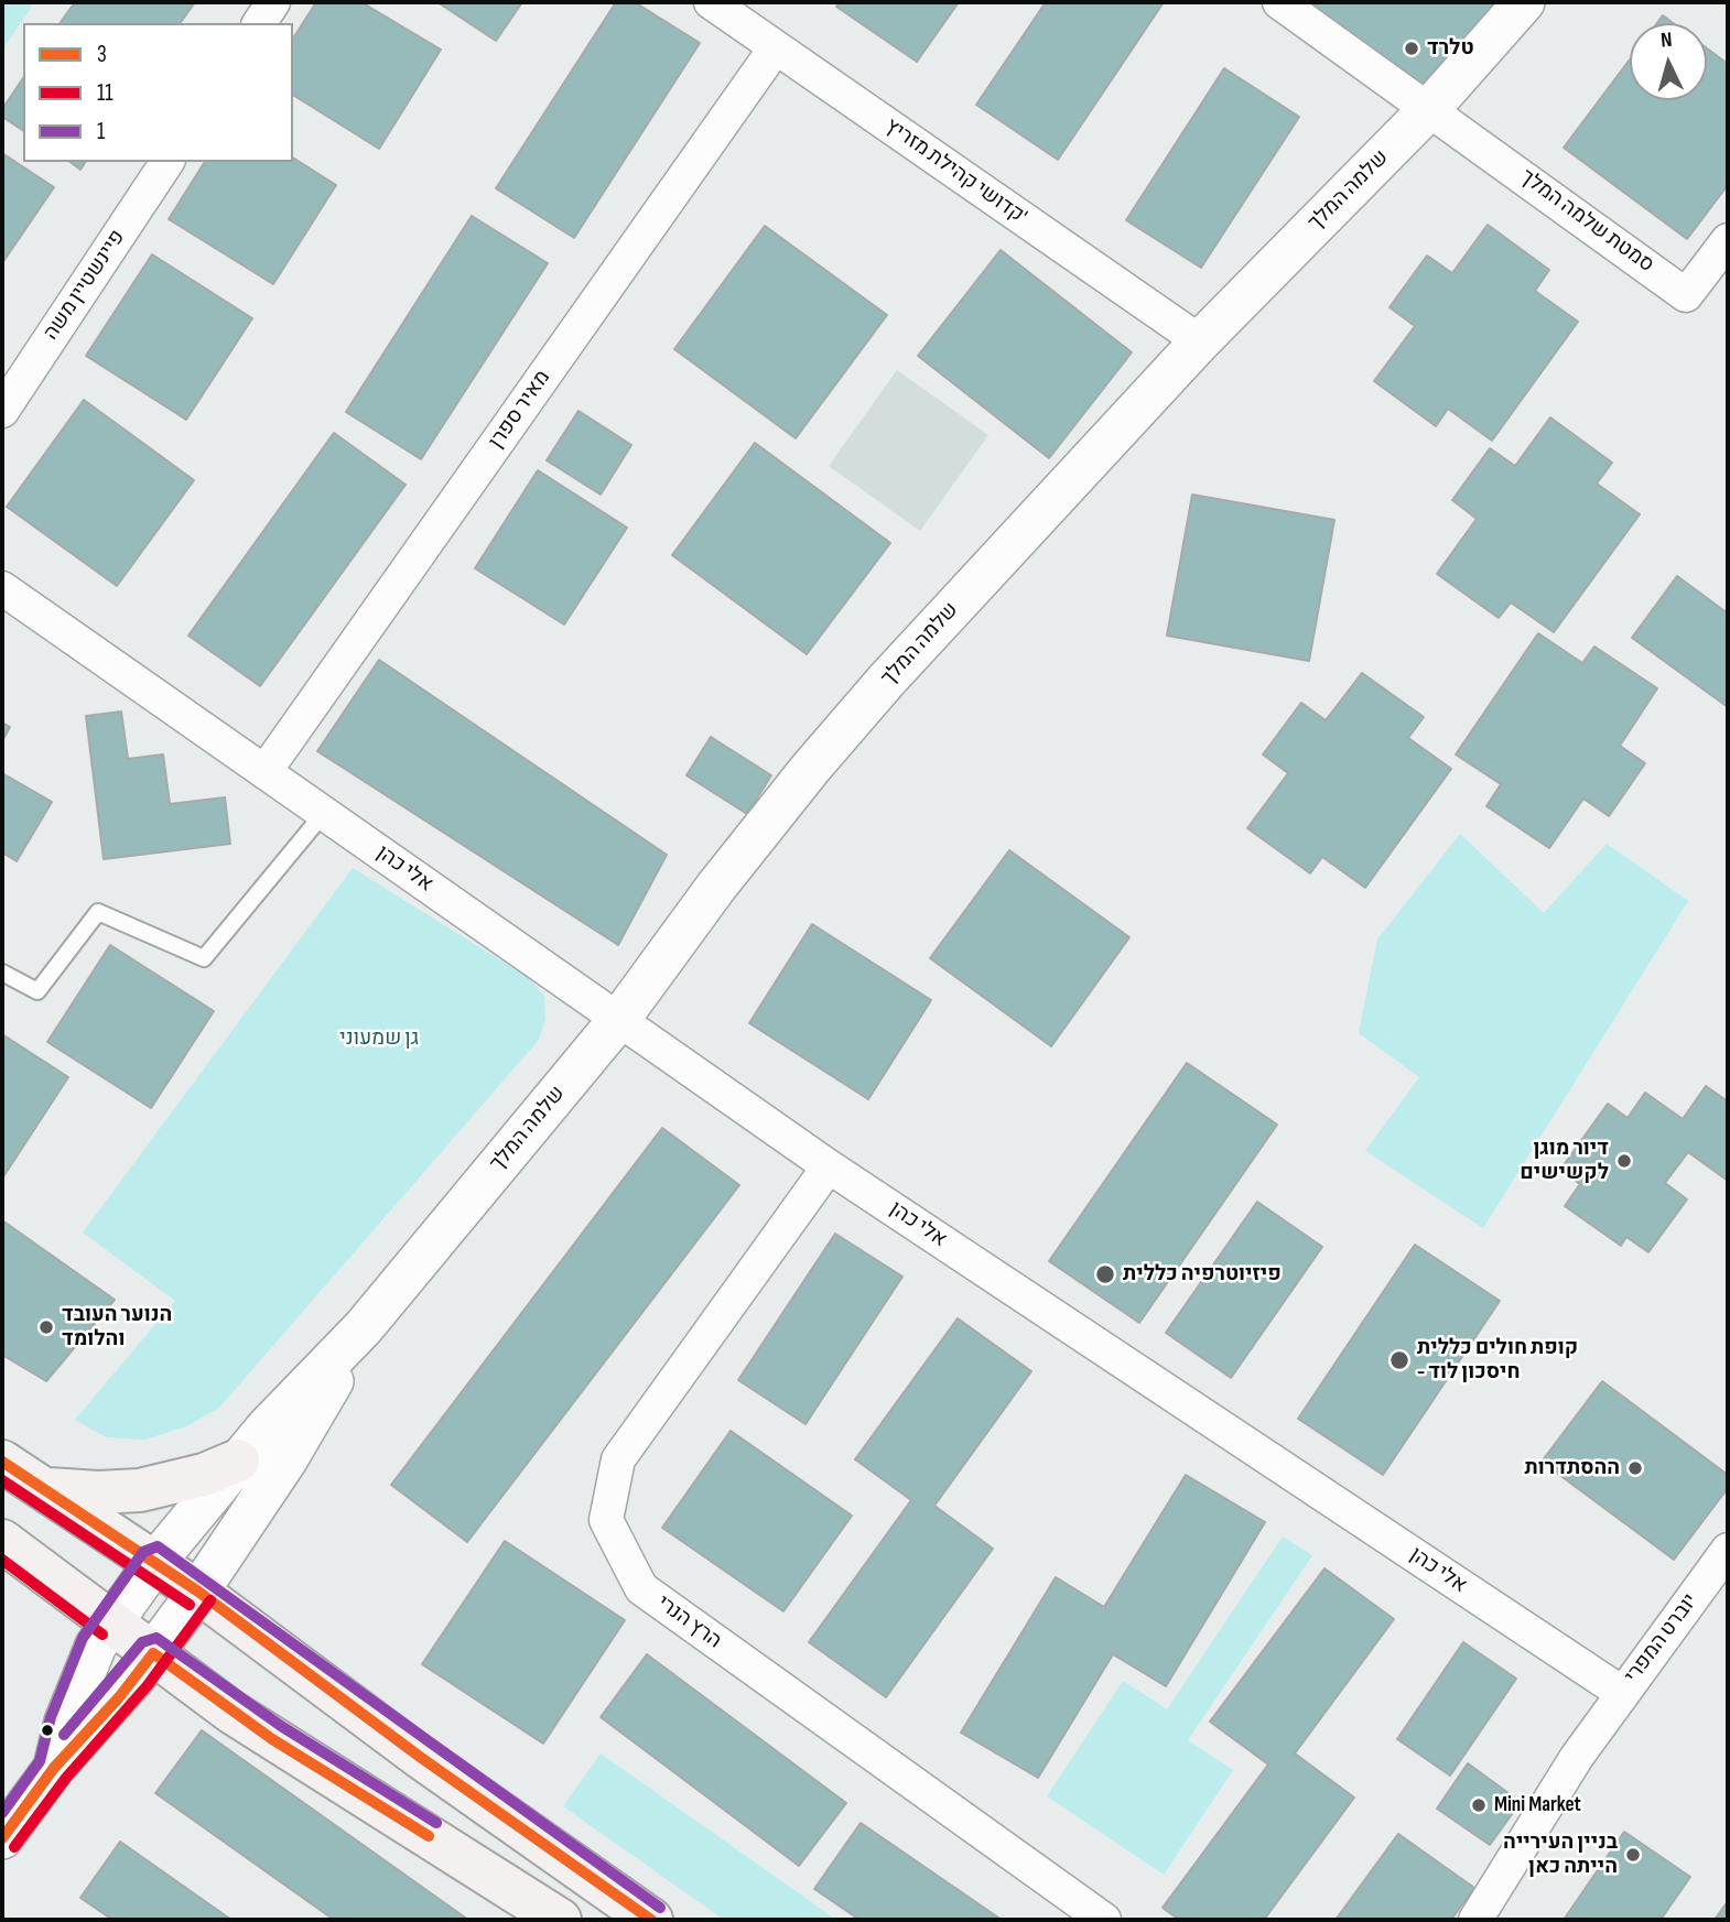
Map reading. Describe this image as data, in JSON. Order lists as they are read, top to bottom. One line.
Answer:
{"streets":{"street":["קדושי קהילת מזריץ'","שלמה המלך","סמטת שלמה המלך","פיינשטיין משה","מאיר ספרן","אלי כהן","הרץ הנרי","יוברט המפרי"]},"crossings":[["קדושי קהילת מזריץ'","שלמה המלך"],["קדושי קהילת מזריץ'","מאיר ספרן"],["שלמה המלך","סמטת שלמה המלך"],["שלמה המלך","אלי כהן"],["מאיר ספרן","אלי כהן"],["אלי כהן","הרץ הנרי"],["אלי כהן","יוברט המפרי"]],"parks":["גן שמעוני"],"places":["טלרד","דיור מוגן לקשישים","פיזיוטרפיה כללית","הנוער העובד והלומד","קופת חולים כללית - חיסכון לוד","ההסתדרות","Mini Market","בניין העירייה הייתה כאן"],"lines":["transit line 3","transit line 11","transit line 1"],"legend":["3","11","1"],"north":"top"}
